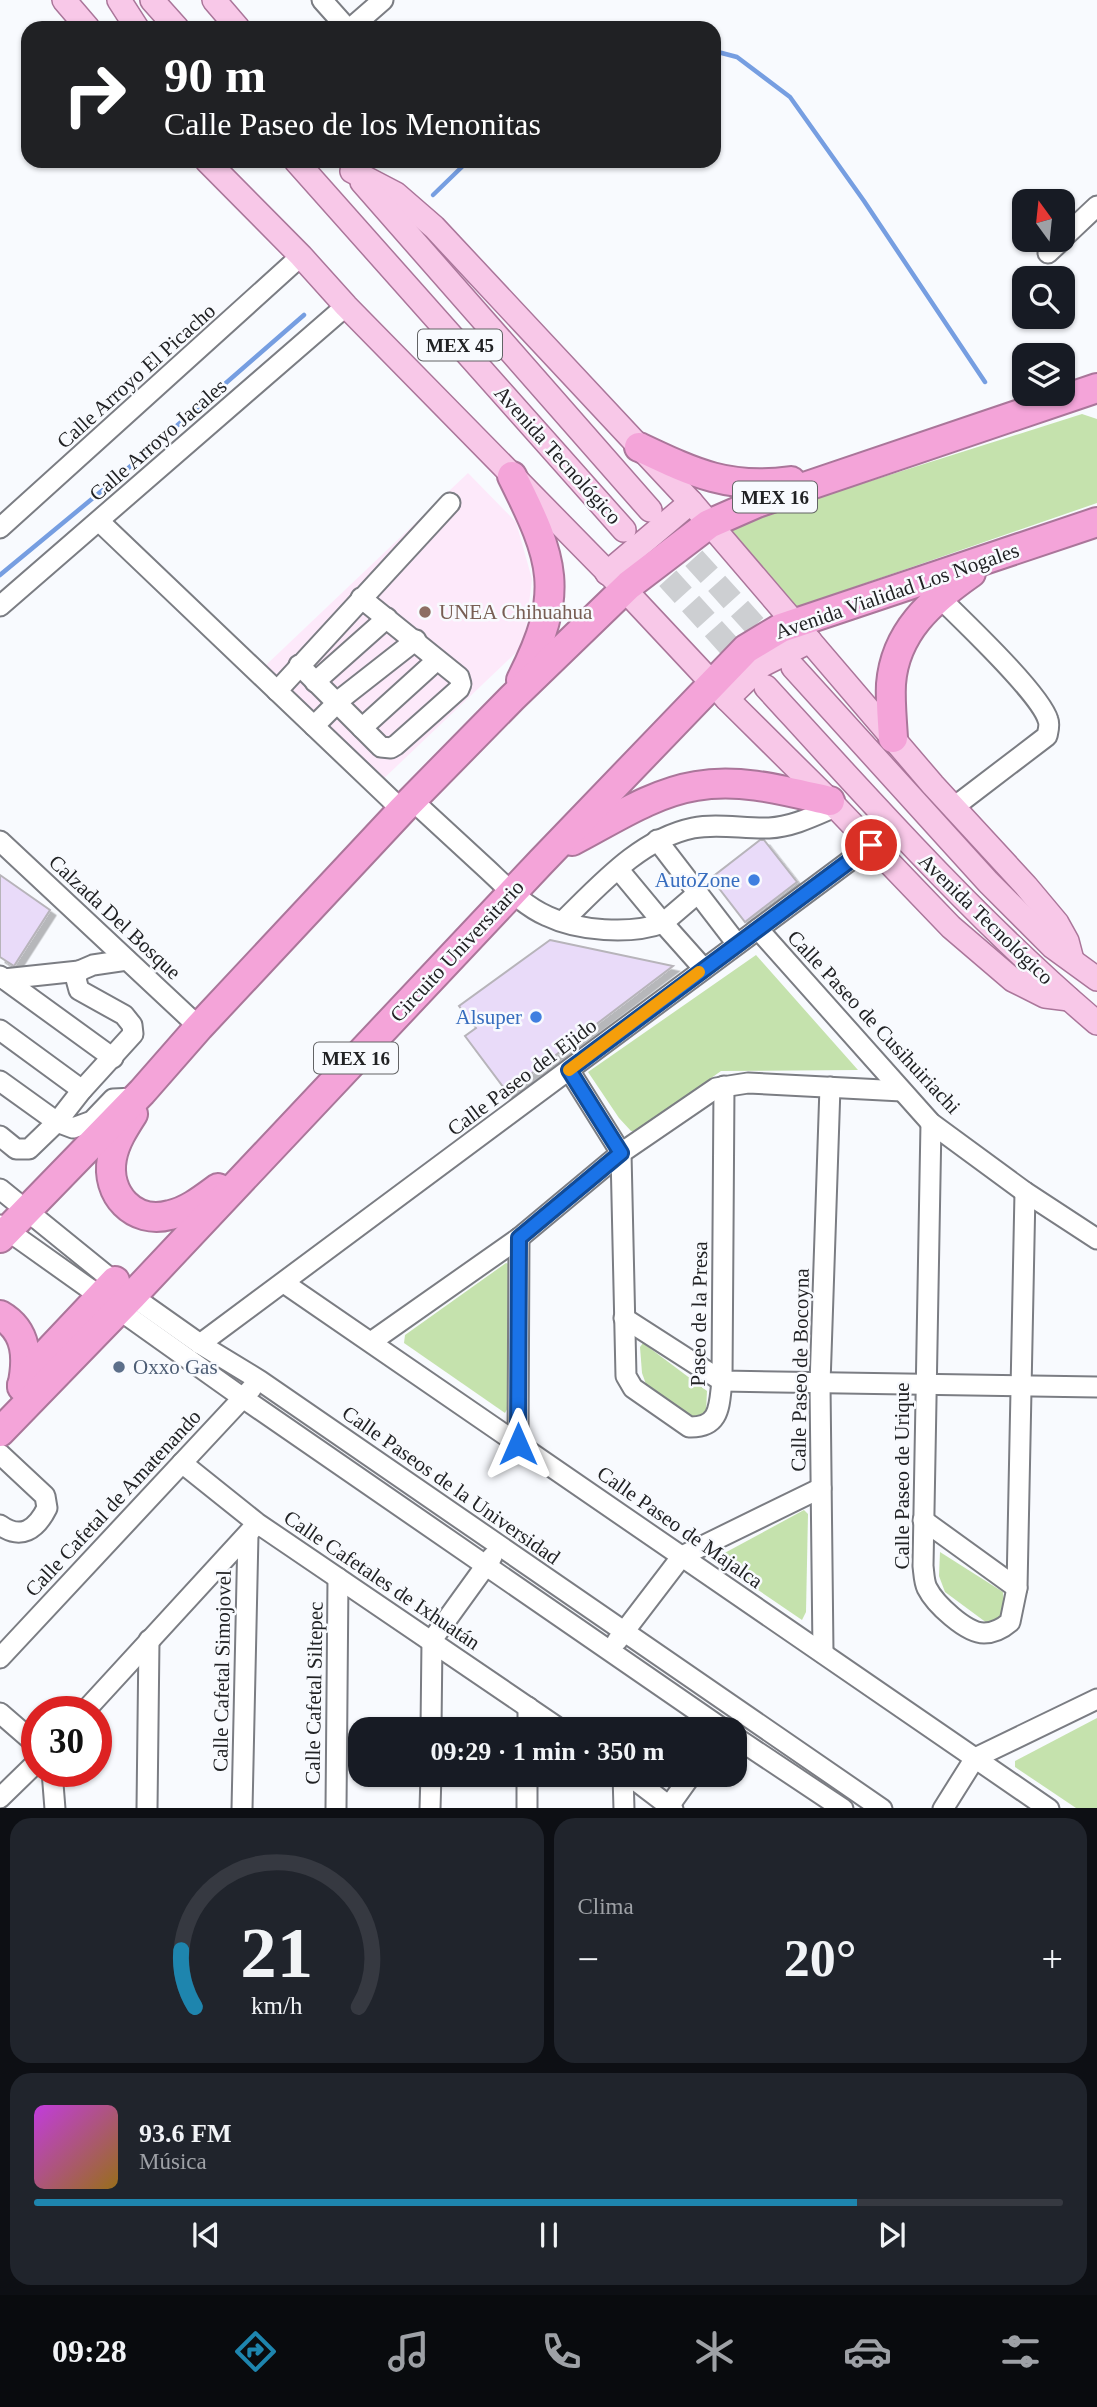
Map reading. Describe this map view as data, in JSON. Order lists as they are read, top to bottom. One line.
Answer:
{"streets":{"highway":["MEX 45","MEX 16","Avenida Vialidad Los Nogales","Circuito Universitario"],"main road":["Avenida Tecnológico"],"street":["Calle Arroyo El Picacho","Calle Arroyo Jacales","Calzada Del Bosque","Calle Paseo de Cusihuiriachi","Calle Paseo del Ejido","Paseo de la Presa","Calle Paseo de Bocoyna","Calle Paseo de Urique","Calle Paseos de la Universidad","Calle Cafetal de Amatenando","Calle Paseo de Majalca","Calle Cafetales de Ixhuatán","Calle Cafetal Simojovel","Calle Cafetal Siltepec"]},"crossings":[["MEX 45","Calle Arroyo El Picacho"],["MEX 45","Calle Arroyo Jacales"],["MEX 45","MEX 16"],["MEX 45","Avenida Vialidad Los Nogales"],["MEX 45","Circuito Universitario"],["MEX 16","Calzada Del Bosque"],["MEX 16","Calle Paseos de la Universidad"],["Avenida Vialidad Los Nogales","Circuito Universitario"],["Circuito Universitario","Calle Paseos de la Universidad"],["Calle Paseo de Cusihuiriachi","Calle Paseo del Ejido"],["Calle Paseo de Cusihuiriachi","Calle Paseo de Urique"],["Calle Paseo del Ejido","Calle Paseos de la Universidad"],["Calle Paseo del Ejido","Calle Paseo de Majalca"],["Calle Paseo de Bocoyna","Calle Paseo de Majalca"],["Calle Paseos de la Universidad","Calle Cafetal de Amatenando"],["Calle Cafetal de Amatenando","Calle Cafetales de Ixhuatán"],["Calle Cafetales de Ixhuatán","Calle Cafetal Simojovel"],["Calle Cafetales de Ixhuatán","Calle Cafetal Siltepec"]],"places":["UNEA Chihuahua","AutoZone","Alsuper","Oxxo Gas"],"north":"top","page":{"turn":["90 m","Calle Paseo de los Menonitas"],"limit":"30","trip":"09:29 · 1 min · 350 m","tile":"Clima","heat":["−","20°","+"],"song":["93.6 FM","Música"],"tabs":"09:28","gauge":["21","km/h"]}}
